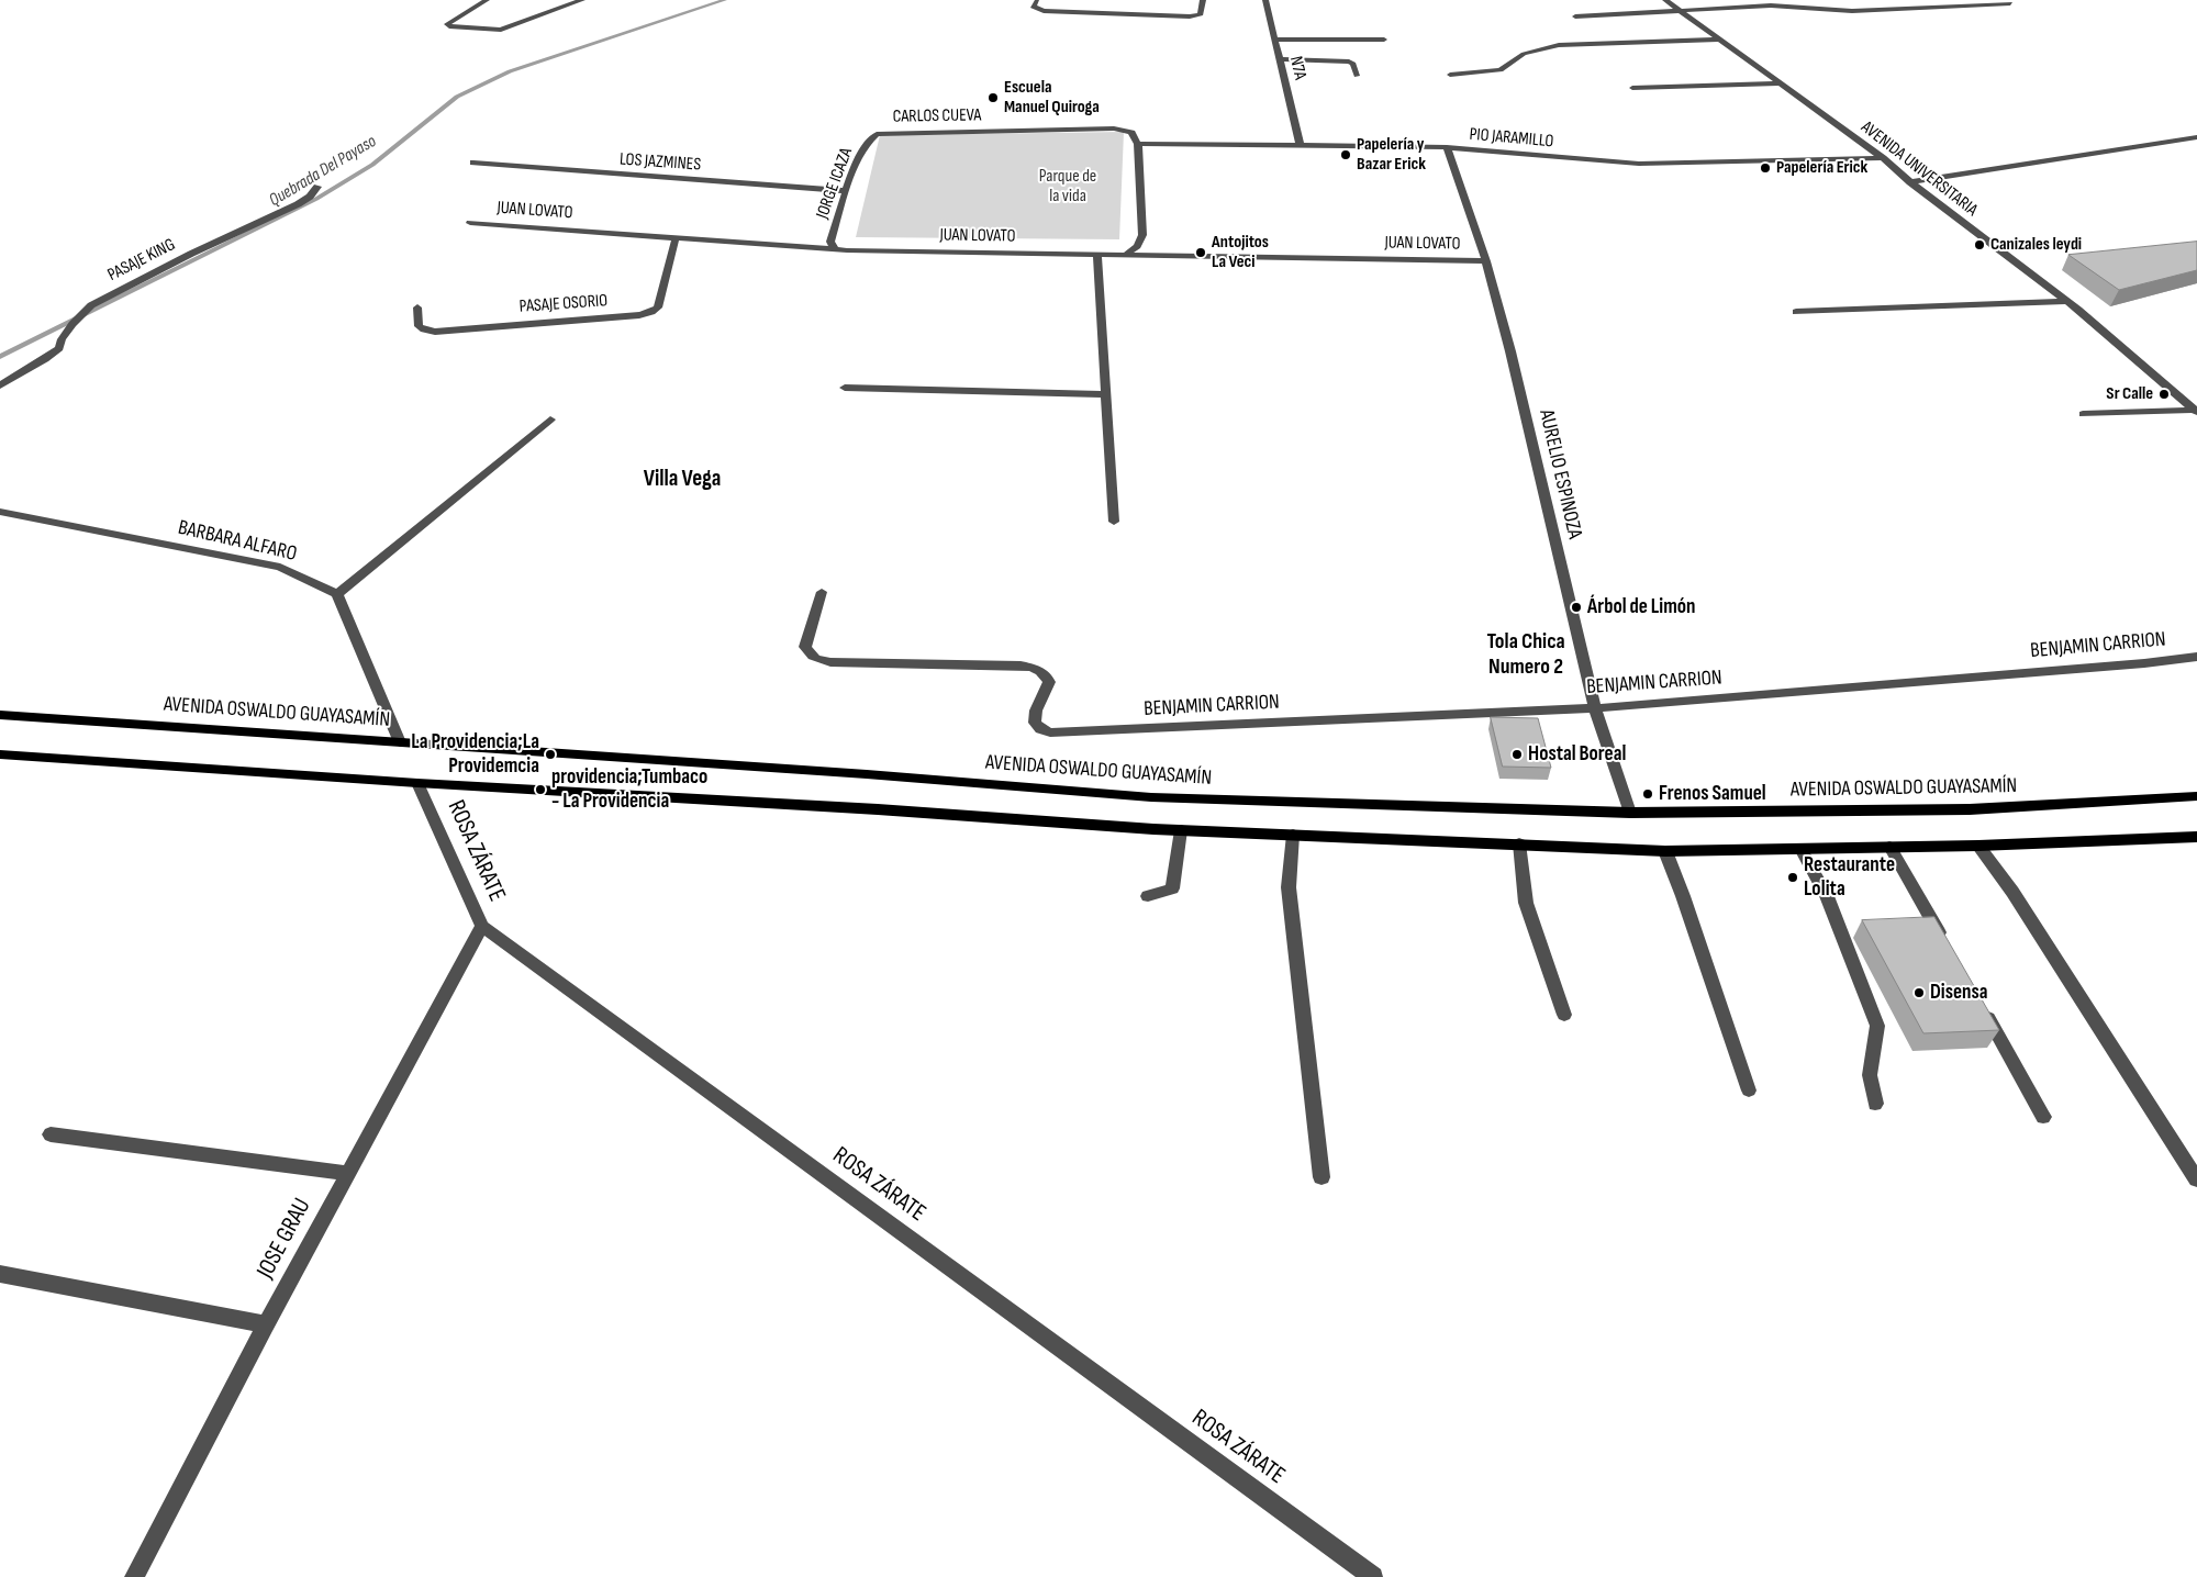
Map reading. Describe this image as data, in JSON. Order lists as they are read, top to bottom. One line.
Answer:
{"streets":{"main road":["AVENIDA OSWALDO GUAYASAMÍN"],"street":["N7A","CARLOS CUEVA","PIO JARAMILLO","LOS JAZMINES","AVENIDA UNIVERSITARIA","JORGE ICAZA","JUAN LOVATO","PASAJE KING","PASAJE OSORIO","AURELIO ESPINOZA","BARBARA ALFARO","BENJAMIN CARRION","ROSA ZÁRATE","JOSE GRAU"]},"crossings":[["N7A","PIO JARAMILLO"],["CARLOS CUEVA","PIO JARAMILLO"],["CARLOS CUEVA","JORGE ICAZA"],["PIO JARAMILLO","AVENIDA UNIVERSITARIA"],["PIO JARAMILLO","AURELIO ESPINOZA"],["LOS JAZMINES","JORGE ICAZA"],["JORGE ICAZA","JUAN LOVATO"],["JUAN LOVATO","PASAJE OSORIO"],["JUAN LOVATO","AURELIO ESPINOZA"],["AURELIO ESPINOZA","BENJAMIN CARRION"],["AURELIO ESPINOZA","AVENIDA OSWALDO GUAYASAMÍN"],["ROSA ZÁRATE","JOSE GRAU"]],"districts":["Villa Vega","Tola Chica Numero 2"],"water":["Quebrada Del Payaso"],"parks":["Parque de la vida"],"places":["Escuela Manuel Quiroga","Papelería y Bazar Erick","Papelería Erick","Canizales leydi","Antojitos La Veci","Sr Calle","Árbol de Limón","La Providencia;La Providemcia","Hostal Boreal","providencia;Tumbaco - La Providencia","Frenos Samuel","Restaurante Lolita","Disensa"]}
